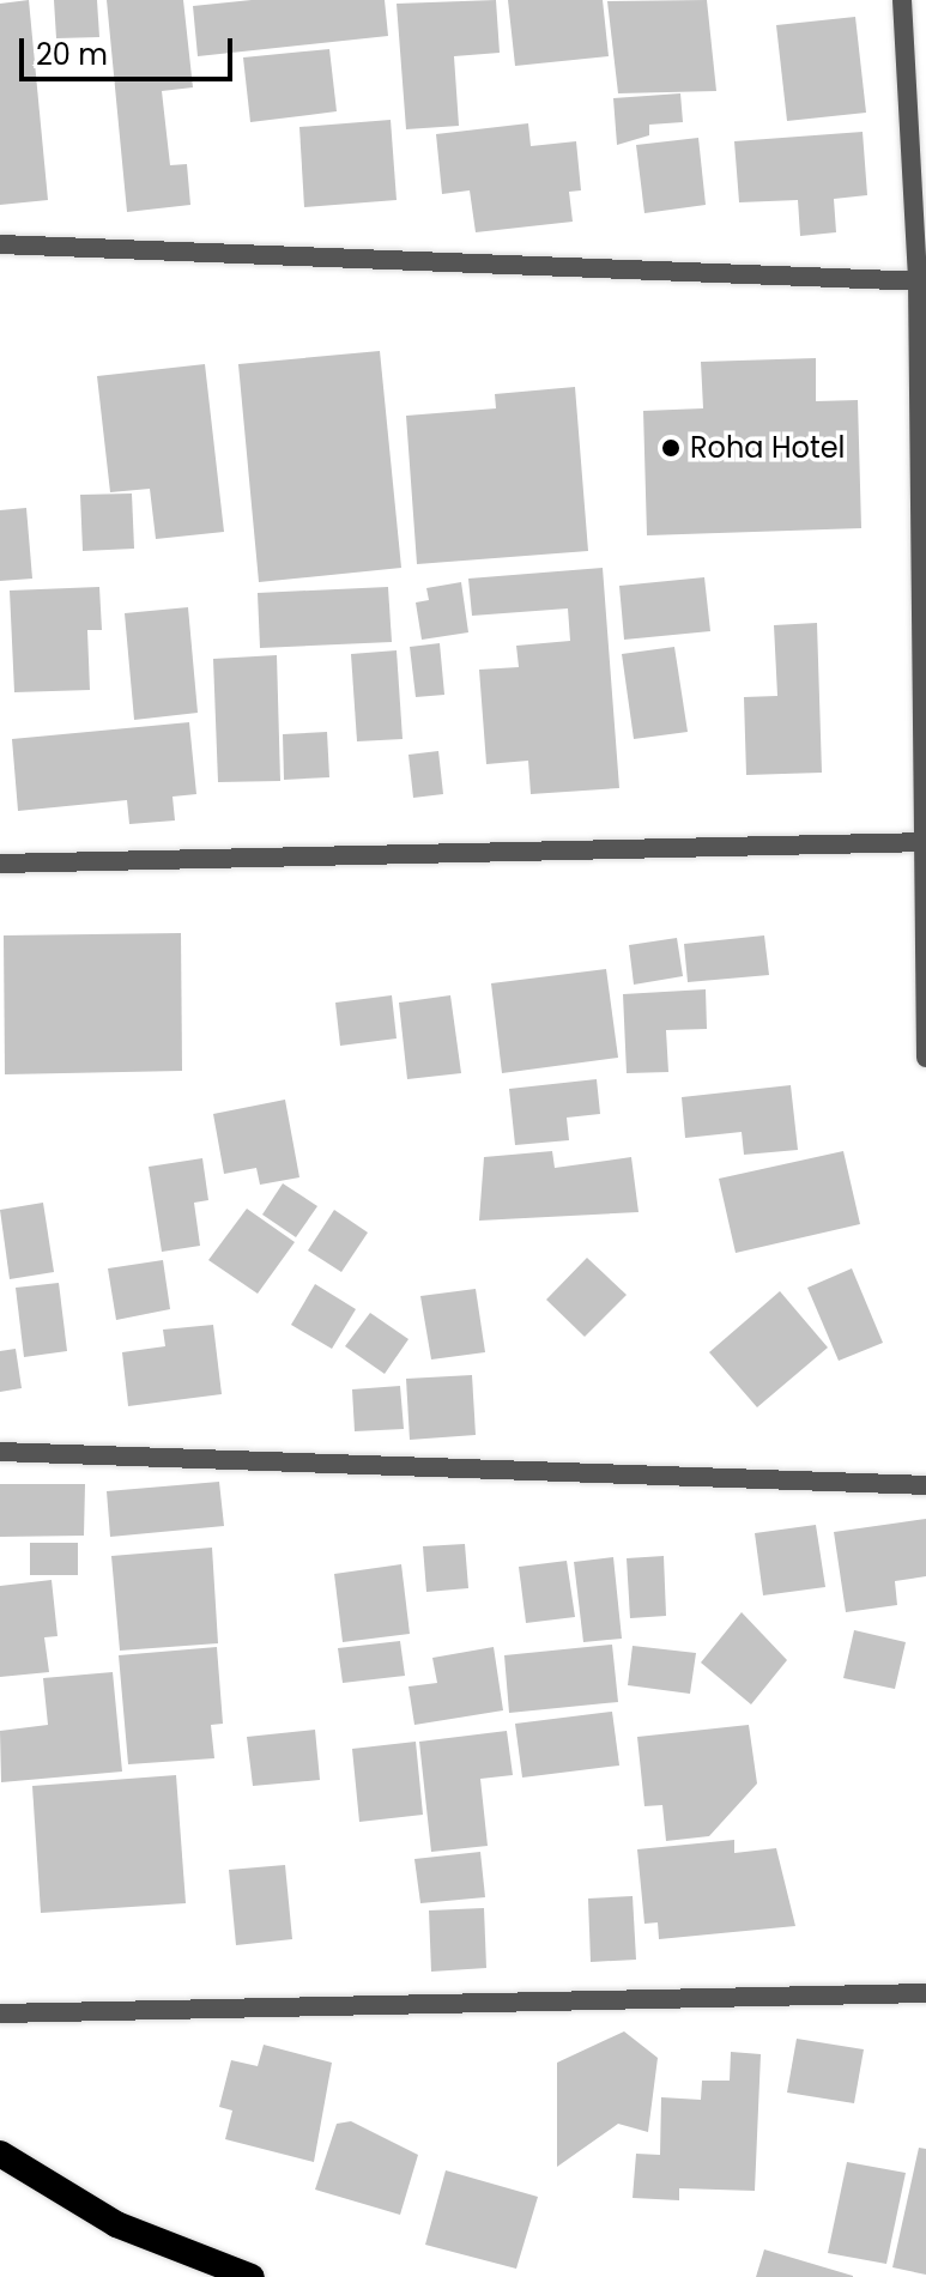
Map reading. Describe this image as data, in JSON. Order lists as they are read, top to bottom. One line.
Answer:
{"places":["Roha Hotel"],"scale_bar":"20 m"}
